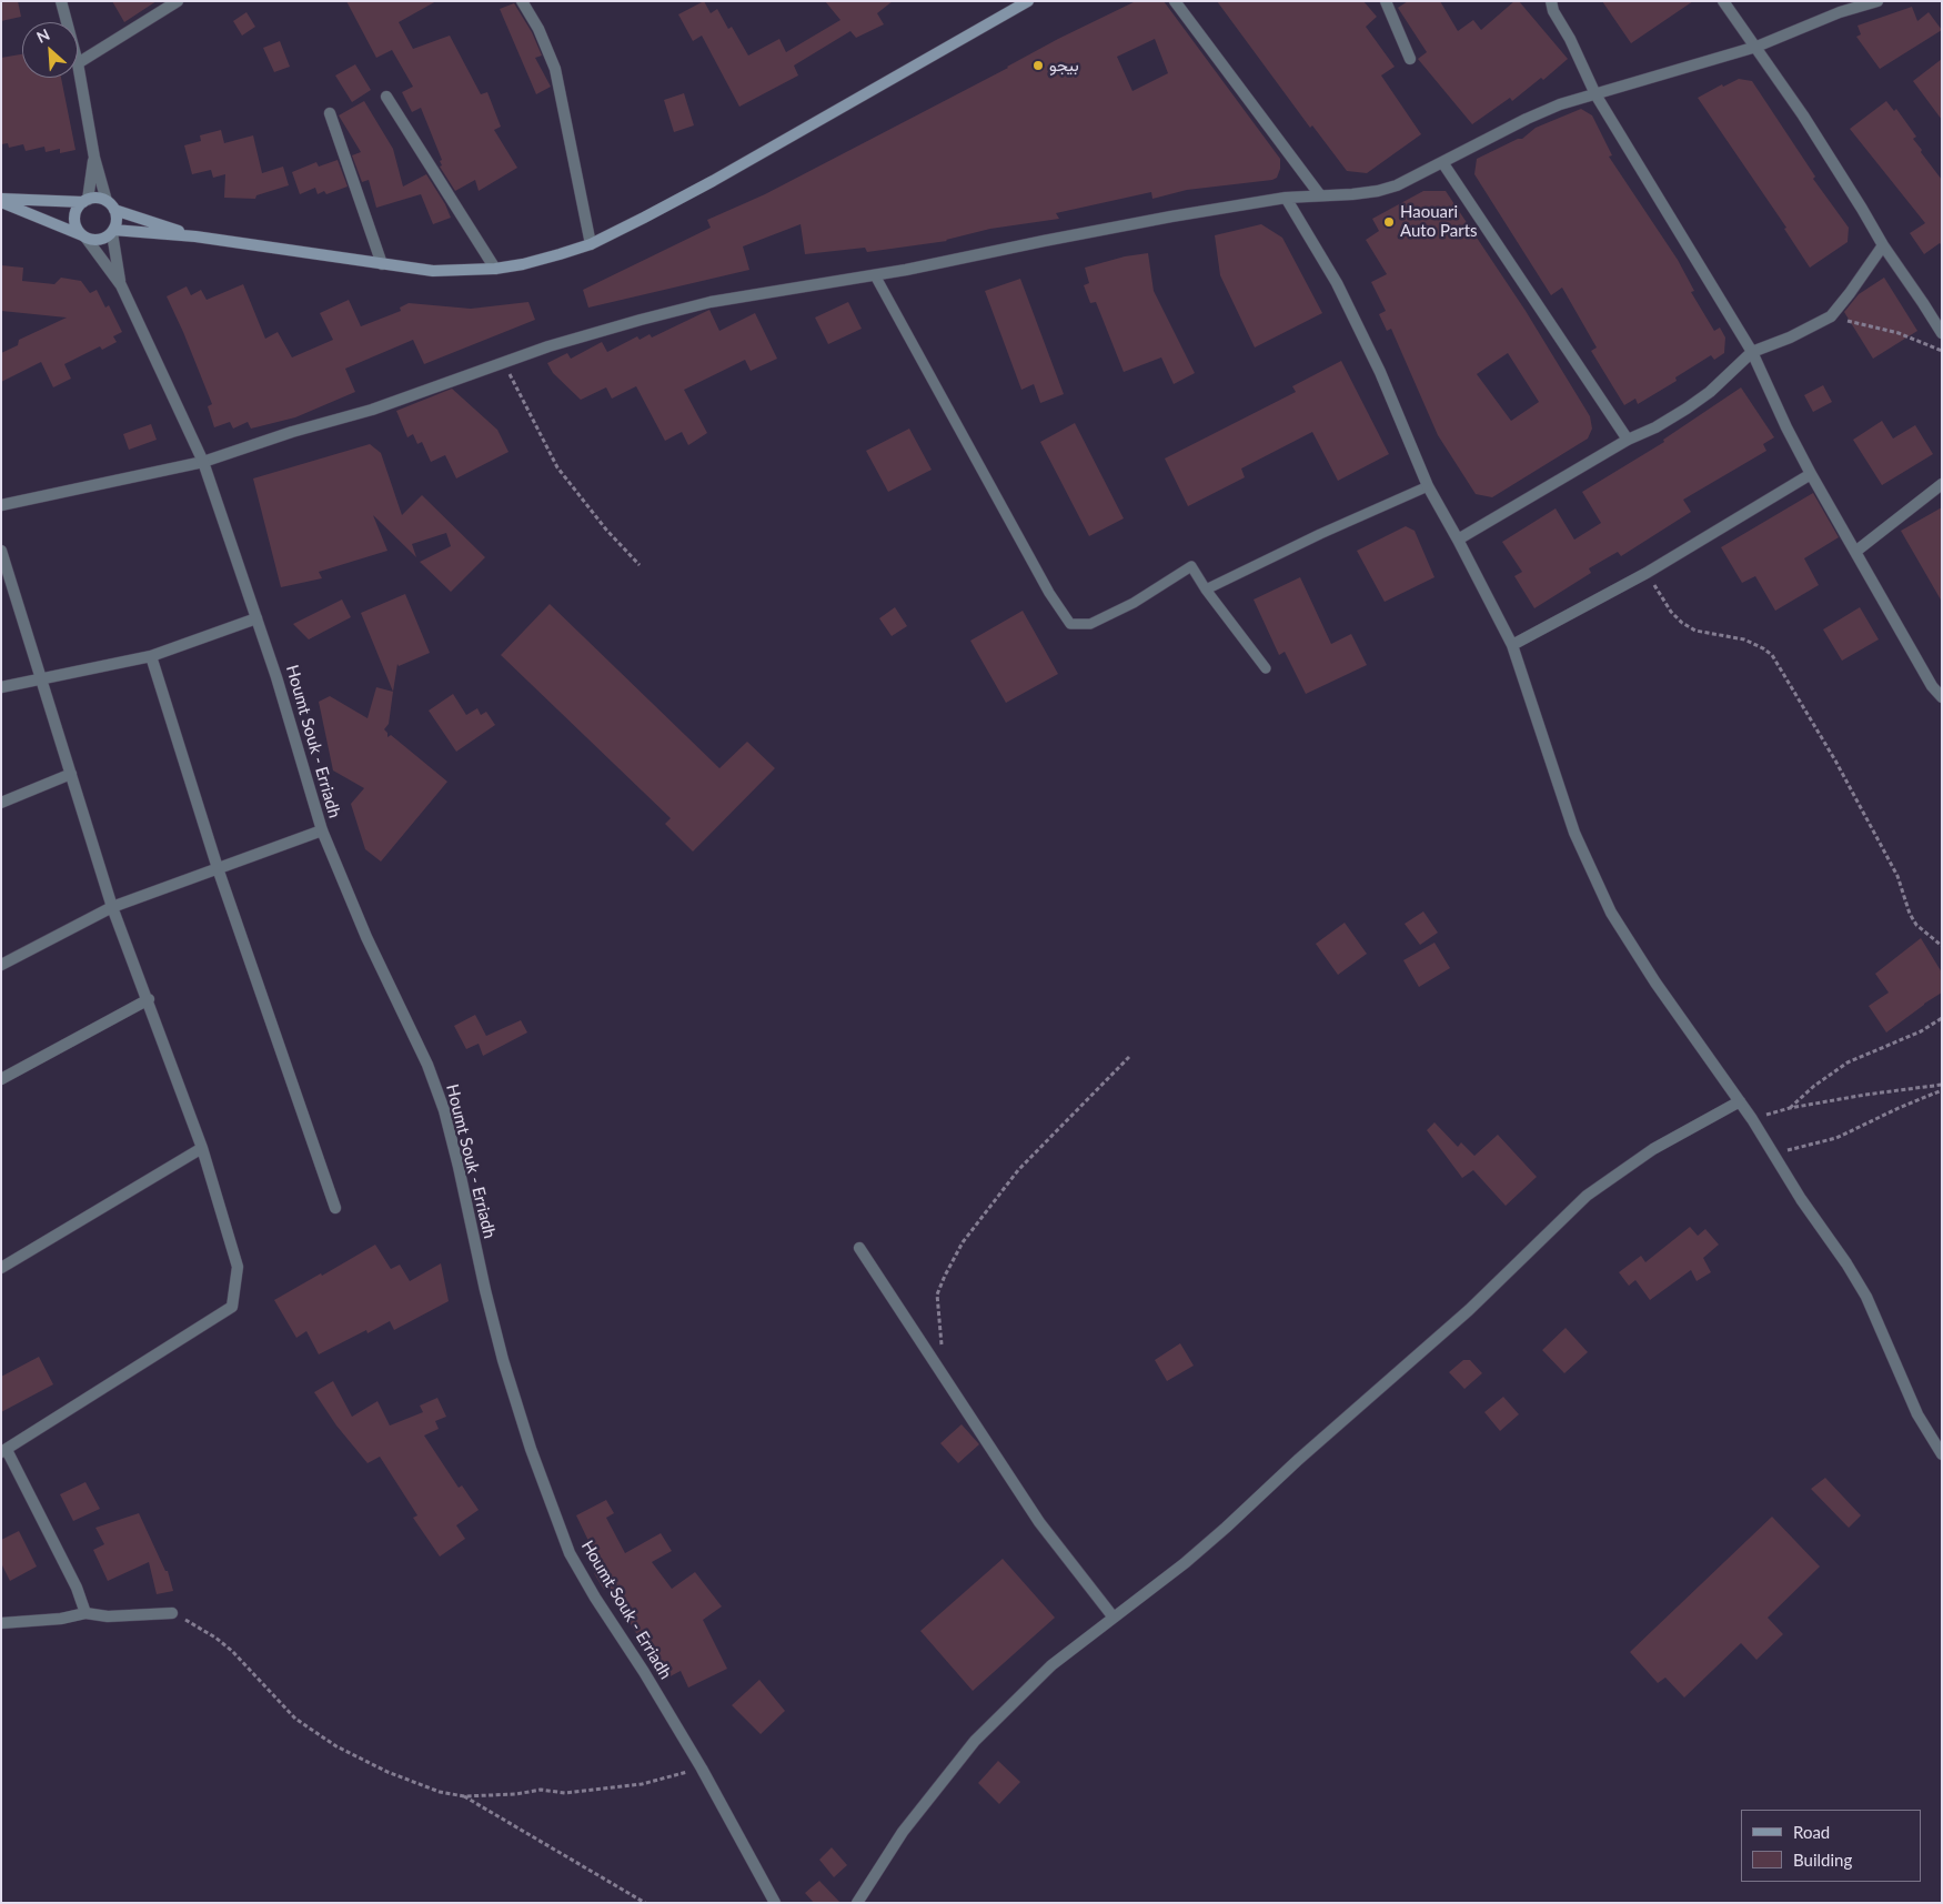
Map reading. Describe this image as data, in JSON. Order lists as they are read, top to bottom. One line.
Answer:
{"streets":{"street":["Houmt Souk - Erriadh"]},"places":["بيجو","Haouari Auto Parts"],"legend":["Road","Building"],"north":"top left"}
